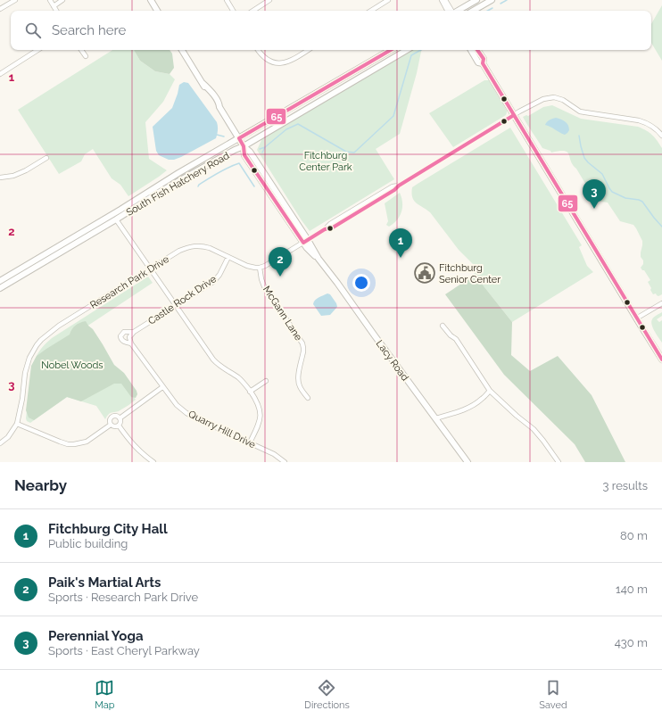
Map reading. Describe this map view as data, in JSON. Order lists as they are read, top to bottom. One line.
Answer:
{"streets":{"main road":["South Fish Hatchery Road","Lacy Road"],"street":["Research Park Drive","Castle Rock Drive","McGann Lane","Quarry Hill Drive"]},"crossings":[["South Fish Hatchery Road","Lacy Road"],["Research Park Drive","Castle Rock Drive"],["Research Park Drive","McGann Lane"],["Castle Rock Drive","Quarry Hill Drive"]],"parks":["Fitchburg Center Park","Nobel Woods"],"places":{"public building":["Fitchburg Senior Center"]},"lines":["transit line 65"],"page":{"search":"Search here","pins":["3","1","2"],"heading":["Nearby","3 results"],"list":[{"mark":"1","name":"Fitchburg City Hall","note":"Public building","value":"80 m"},{"mark":"2","name":"Paik's Martial Arts","note":"Sports · Research Park Drive","value":"140 m"},{"mark":"3","name":"Perennial Yoga","note":"Sports · East Cheryl Parkway","value":"430 m"}],"nav":["Map","Directions","Saved"]},"grid":{"rows":["1","2","3"]}}
